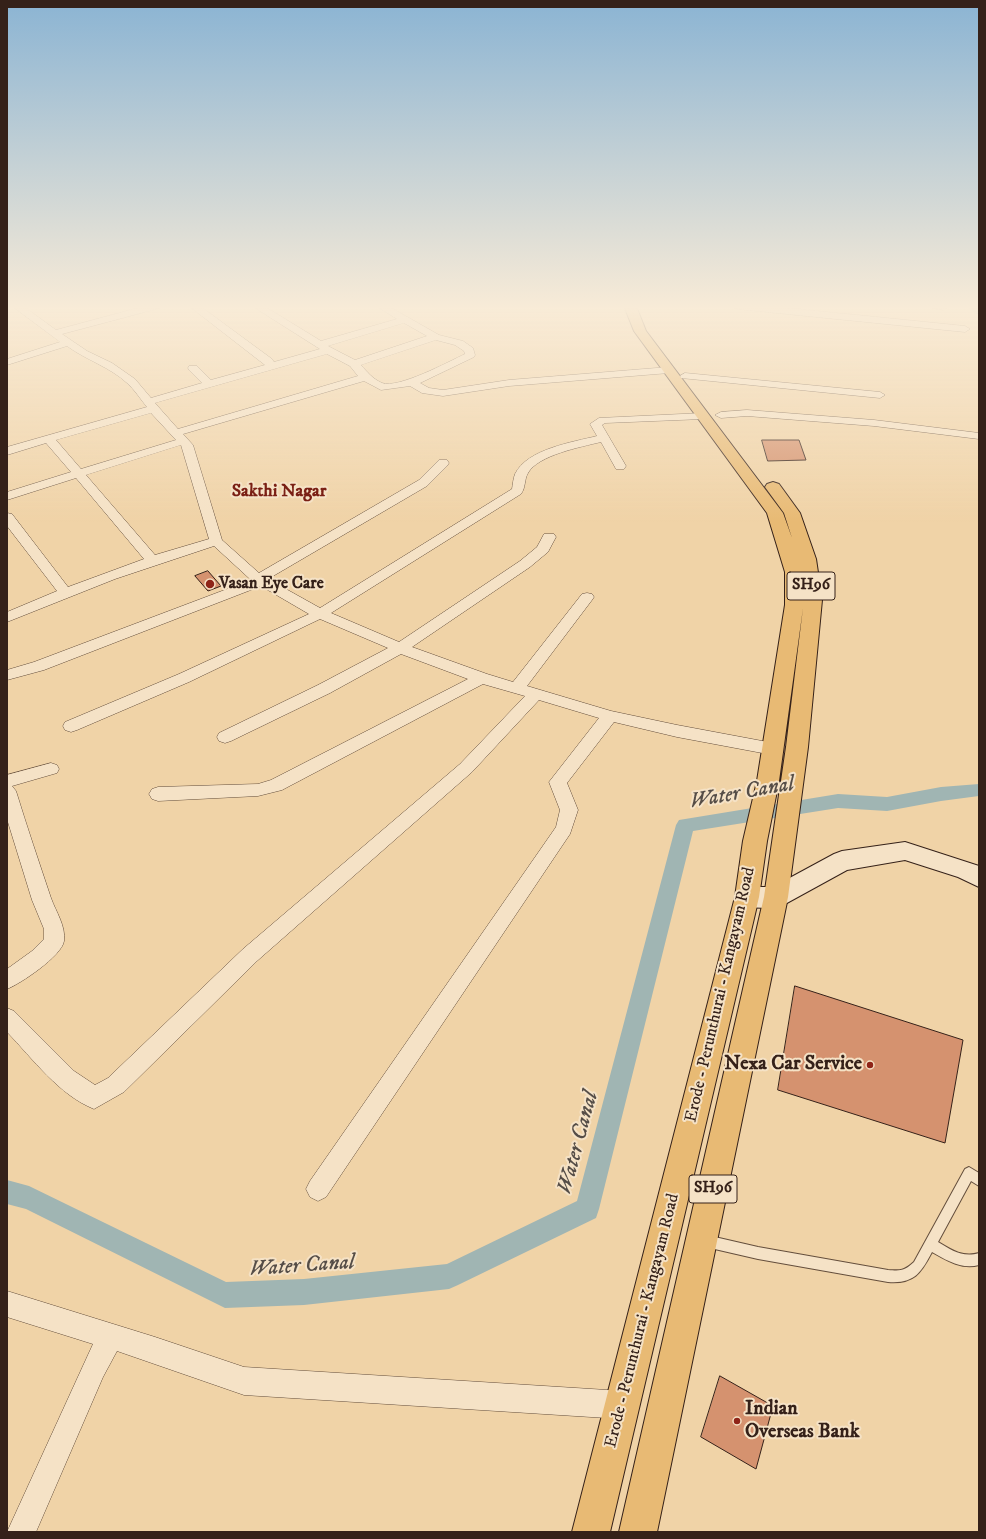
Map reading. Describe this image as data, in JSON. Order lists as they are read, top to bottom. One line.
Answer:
{"streets":{"main road":["SH96","Erode - Perunthurai - Kangayam Road"]},"districts":["Sakthi Nagar"],"water":["Water Canal"],"places":["Vasan Eye Care","Nexa Car Service","Indian Overseas Bank"]}
